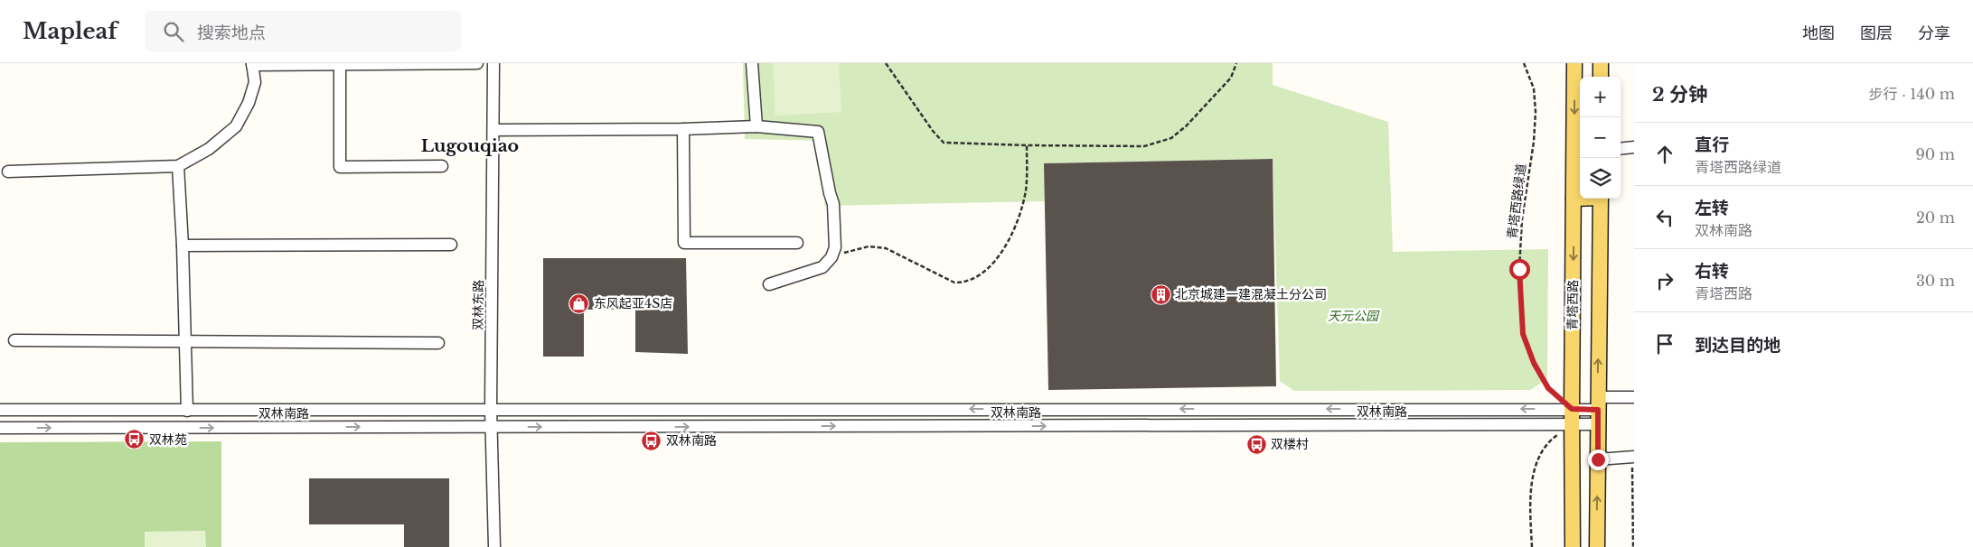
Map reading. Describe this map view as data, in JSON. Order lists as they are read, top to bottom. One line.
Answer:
{"streets":{"main road":["青塔西路"],"street":["双林东路","双林南路"],"path":["青塔西路绿道"]},"crossings":[["青塔西路绿道","青塔西路"],["青塔西路绿道","双林南路"],["双林东路","双林南路"],["青塔西路","双林南路"]],"districts":["Lugouqiao"],"parks":["天元公园"],"places":{"building":["北京城建一建混凝土分公司"],"shop":["东风起亚4S店"],"bus stop":["双林苑","双林南路","双楼村"]},"page":{"header":"Mapleaf","search":"搜索地点","nav":["地图","图层","分享"],"heading":["2 分钟","步行 · 140 m"],"map_buttons":["+","−"],"list":[["直行","青塔西路绿道","90 m"],["左转","双林南路","20 m"],["右转","青塔西路","30 m"],"到达目的地"]}}
